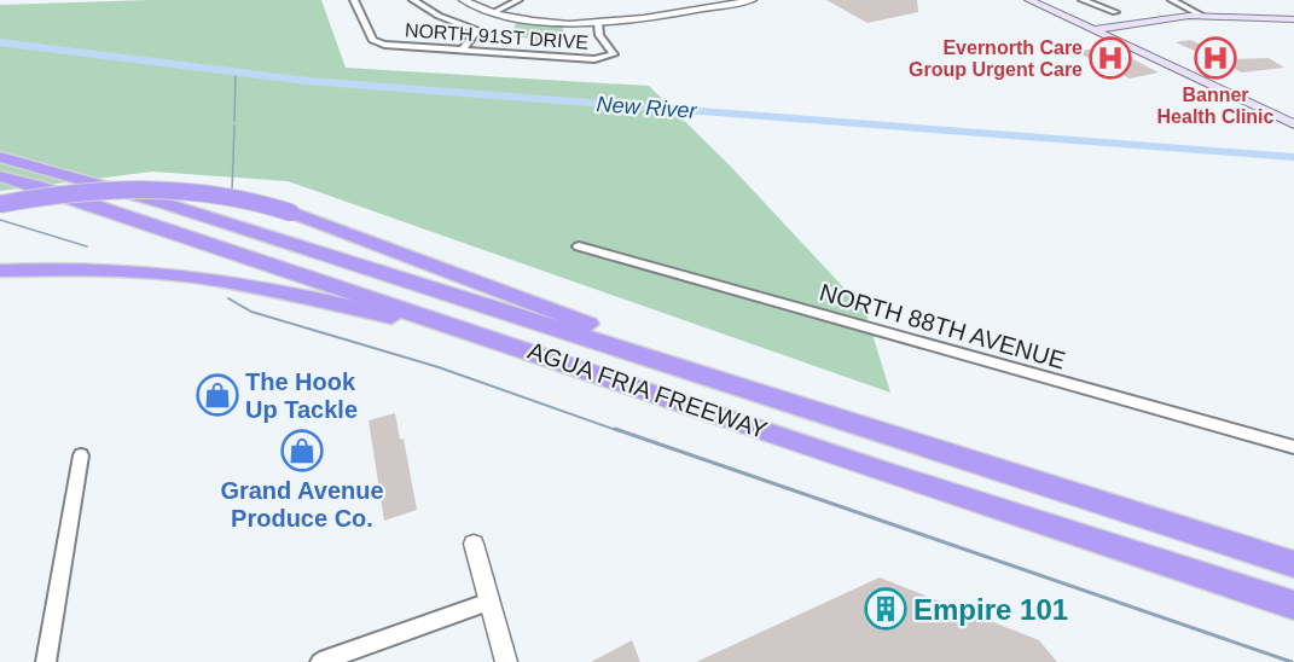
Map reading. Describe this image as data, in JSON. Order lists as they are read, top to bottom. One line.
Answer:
{"streets":{"highway":["AGUA FRIA FREEWAY"],"street":["NORTH 91ST DRIVE","NORTH 88TH AVENUE"]},"water":["New River"],"places":{"hospital":["Evernorth Care Group Urgent Care","Banner Health Clinic"],"shop":["The Hook Up Tackle","Grand Avenue Produce Co."],"building":["Empire 101"]}}
